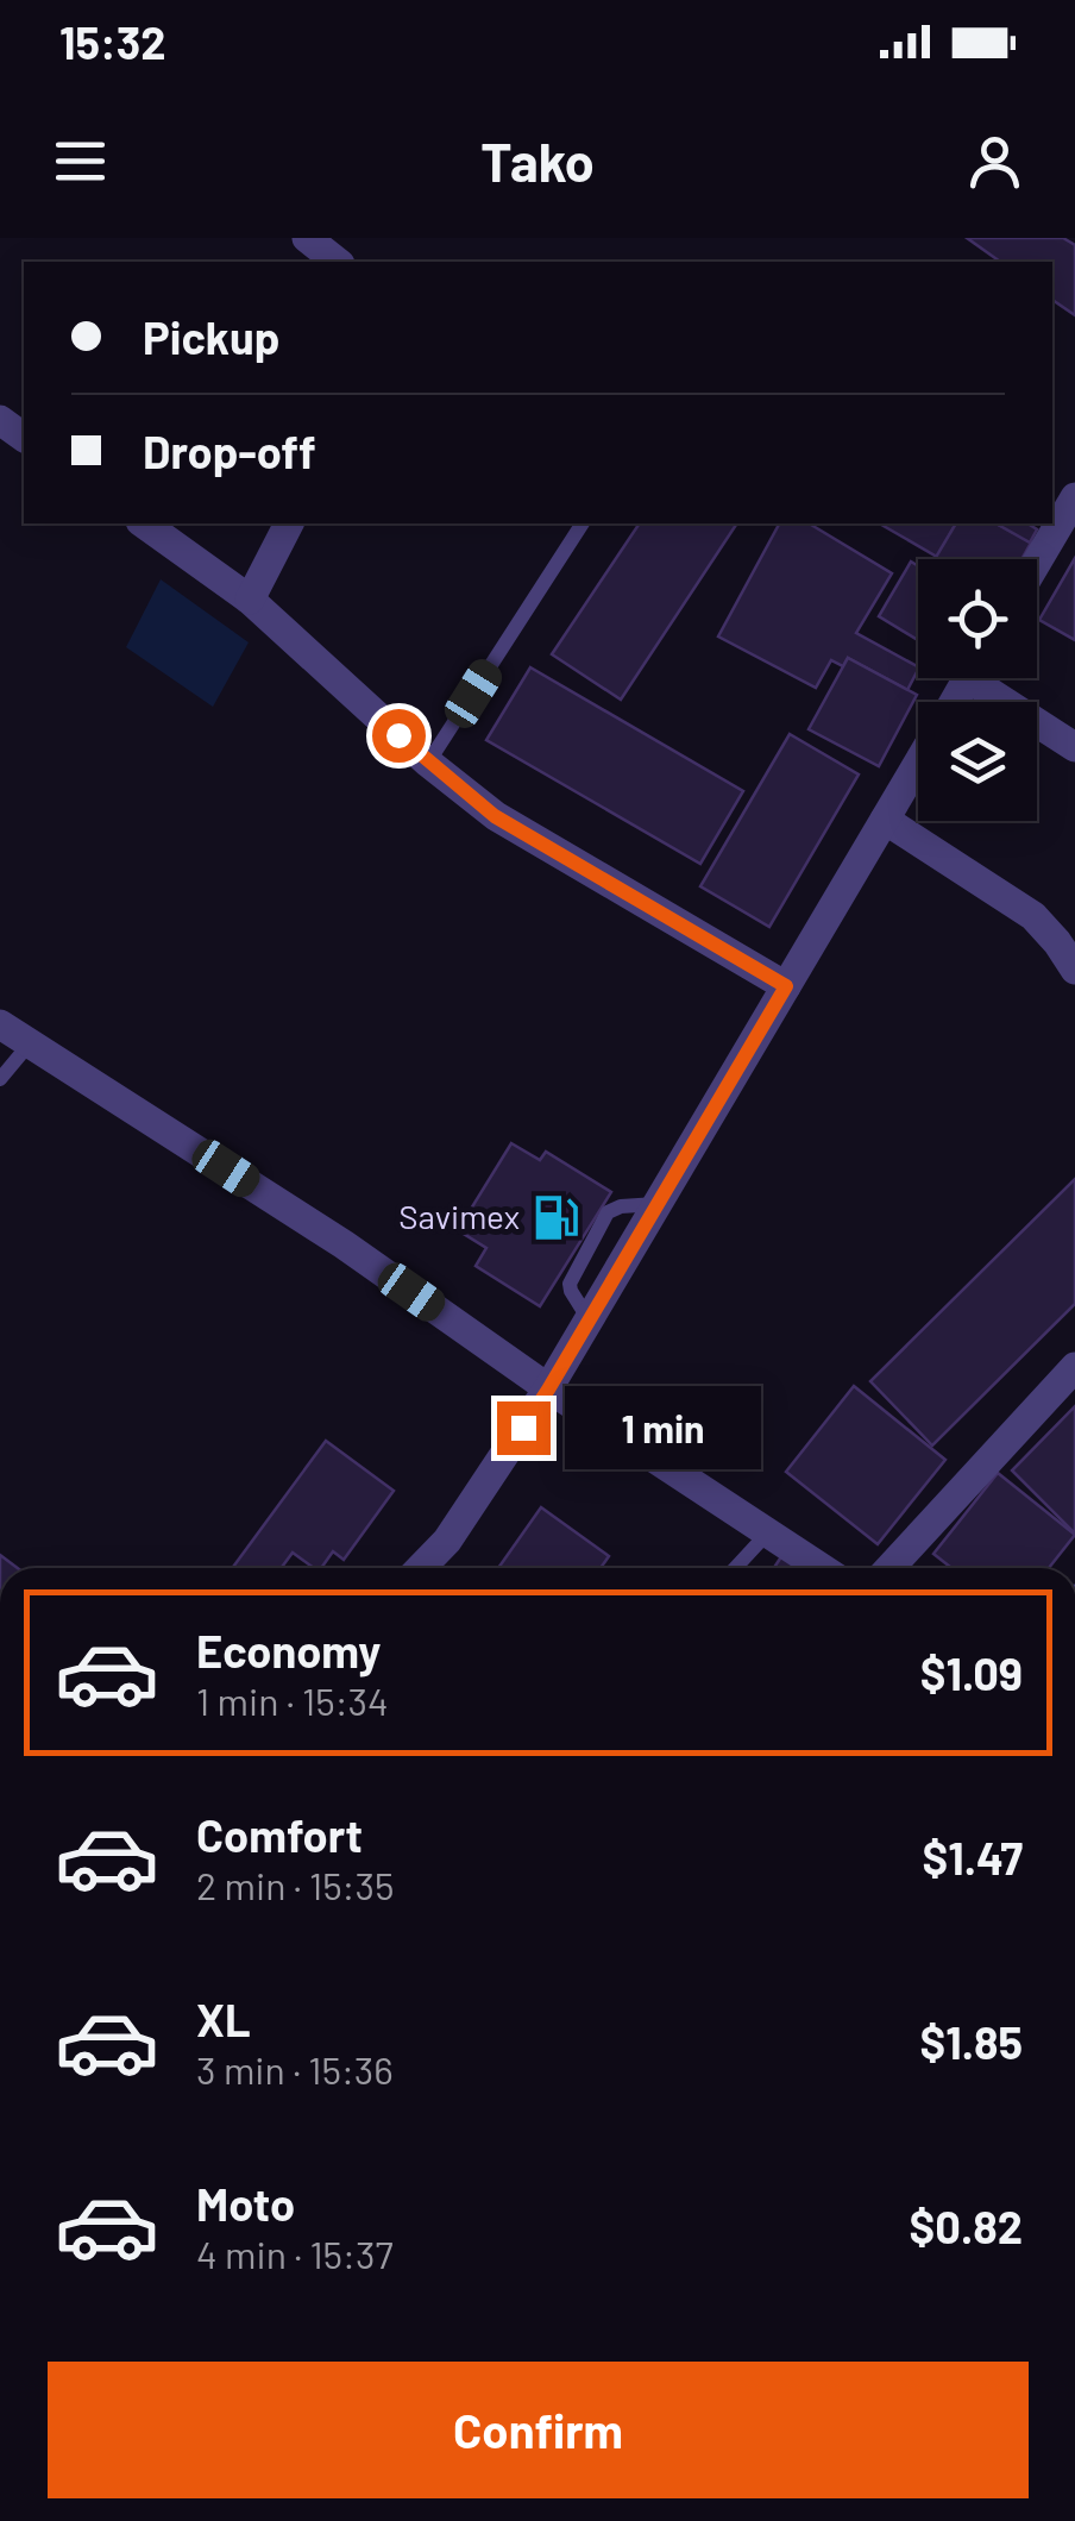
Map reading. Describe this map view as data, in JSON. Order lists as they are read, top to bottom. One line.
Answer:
{"places":{"fuel station":["Savimex"]},"page":{"status":"15:32","header":"Tako","banner":["Pickup","Drop-off"],"bubble":"1 min","list":[{"name":"Economy","note":"1 min · 15:34","value":"$1.09"},{"name":"Comfort","note":"2 min · 15:35","value":"$1.47"},{"name":"XL","note":"3 min · 15:36","value":"$1.85"},{"name":"Moto","note":"4 min · 15:37","value":"$0.82"}],"buttons":"Confirm"}}
